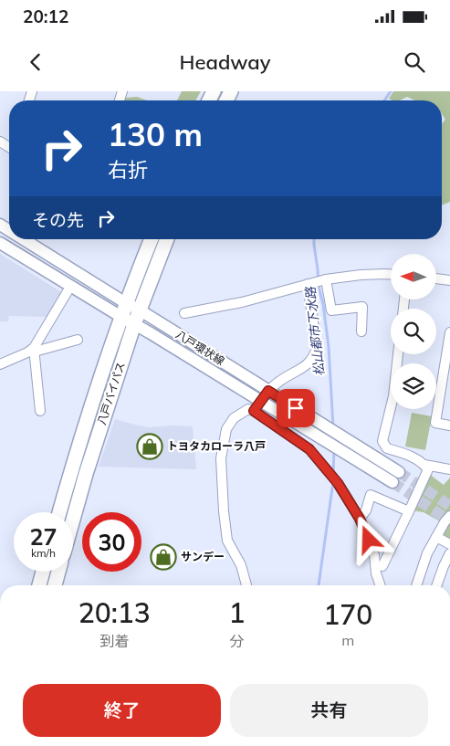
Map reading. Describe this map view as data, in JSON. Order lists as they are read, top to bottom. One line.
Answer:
{"streets":{"highway":["八戸バイパス"],"main road":["八戸環状線"]},"crossings":[["八戸環状線","八戸バイパス"]],"water":["松山都市下水路"],"places":{"shop":["トヨタカローラ八戸","サンデー"]},"north":"left","page":{"status":"20:12","header":"Headway","turn":["130 m","右折"],"then":"その先","speed":"27 km/h","limit":"30","eta":["20:13","到着","1","分","170","m"],"buttons":["終了","共有"]}}
